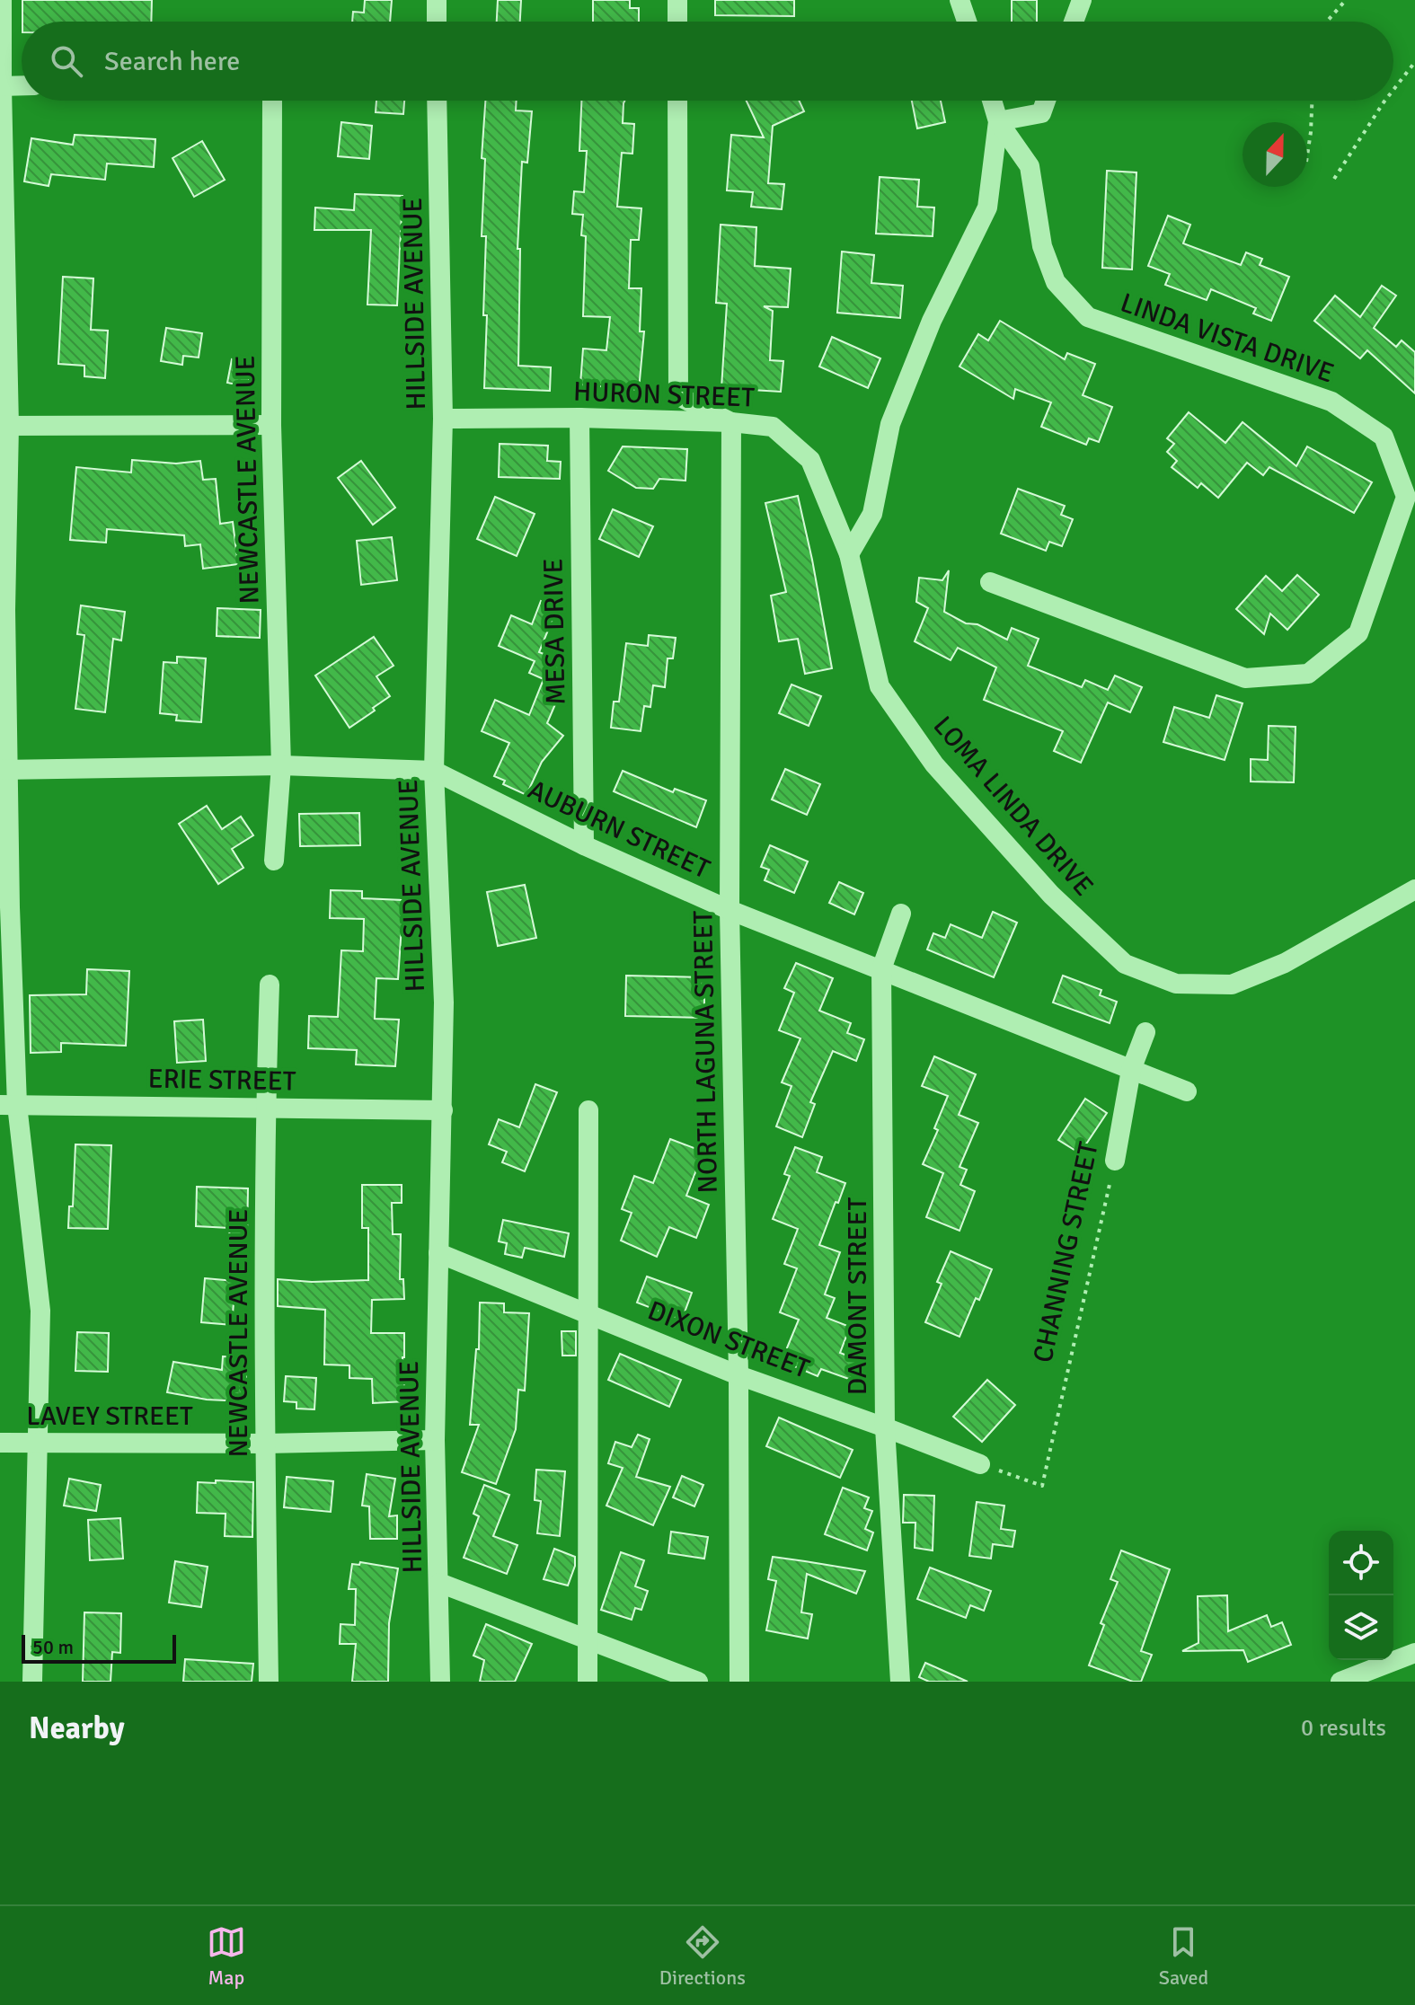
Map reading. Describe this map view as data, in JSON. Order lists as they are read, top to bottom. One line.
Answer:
{"streets":{"street":["HILLSIDE AVENUE","LINDA VISTA DRIVE","HURON STREET","NEWCASTLE AVENUE","MESA DRIVE","LOMA LINDA DRIVE","AUBURN STREET","NORTH LAGUNA STREET","ERIE STREET","CHANNING STREET","DAMONT STREET","DIXON STREET","LAVEY STREET"]},"crossings":[["HILLSIDE AVENUE","HURON STREET"],["HILLSIDE AVENUE","AUBURN STREET"],["HILLSIDE AVENUE","ERIE STREET"],["HILLSIDE AVENUE","DIXON STREET"],["HILLSIDE AVENUE","LAVEY STREET"],["HURON STREET","MESA DRIVE"],["HURON STREET","LOMA LINDA DRIVE"],["HURON STREET","NORTH LAGUNA STREET"],["NEWCASTLE AVENUE","AUBURN STREET"],["NEWCASTLE AVENUE","ERIE STREET"],["NEWCASTLE AVENUE","LAVEY STREET"],["MESA DRIVE","AUBURN STREET"],["AUBURN STREET","NORTH LAGUNA STREET"],["AUBURN STREET","CHANNING STREET"],["AUBURN STREET","DAMONT STREET"],["NORTH LAGUNA STREET","DIXON STREET"],["CHANNING STREET","DIXON STREET"],["DAMONT STREET","DIXON STREET"]],"scale_bar":"50 m","north":"top","page":{"search":"Search here","scale":"50 m","heading":["Nearby","0 results"],"nav":["Map","Directions","Saved"]}}
